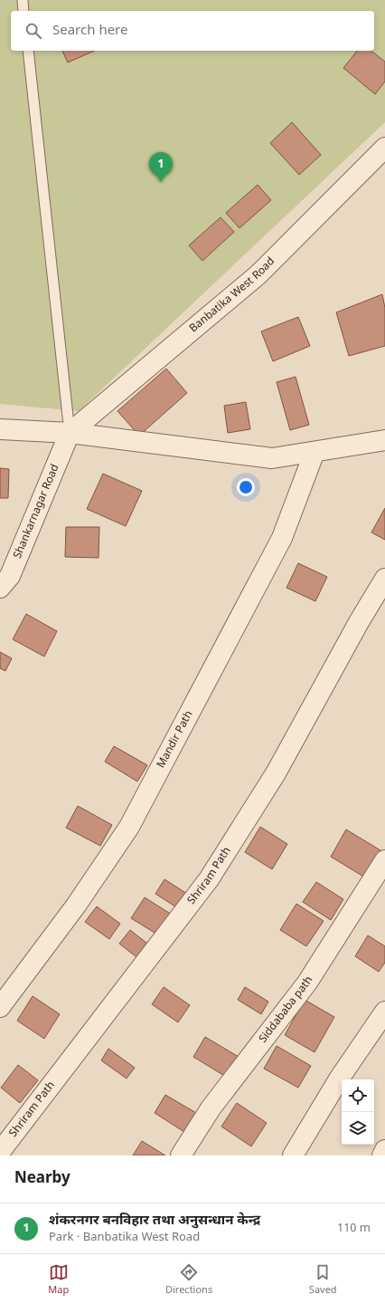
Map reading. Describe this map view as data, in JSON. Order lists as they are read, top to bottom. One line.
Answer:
{"streets":{"street":["Banbatika West Road","Shankarnagar Road","Mandir Path","Shriram Path","Siddababa path"]},"crossings":[["Banbatika West Road","Shankarnagar Road"]],"page":{"search":"Search here","pins":"1","heading":"Nearby","list":[{"mark":"1","name":"शंकरनगर बनविहार तथा अनुसन्धान केन्द्र","note":"Park · Banbatika West Road","value":"110 m"}],"nav":["Map","Directions","Saved"]}}
